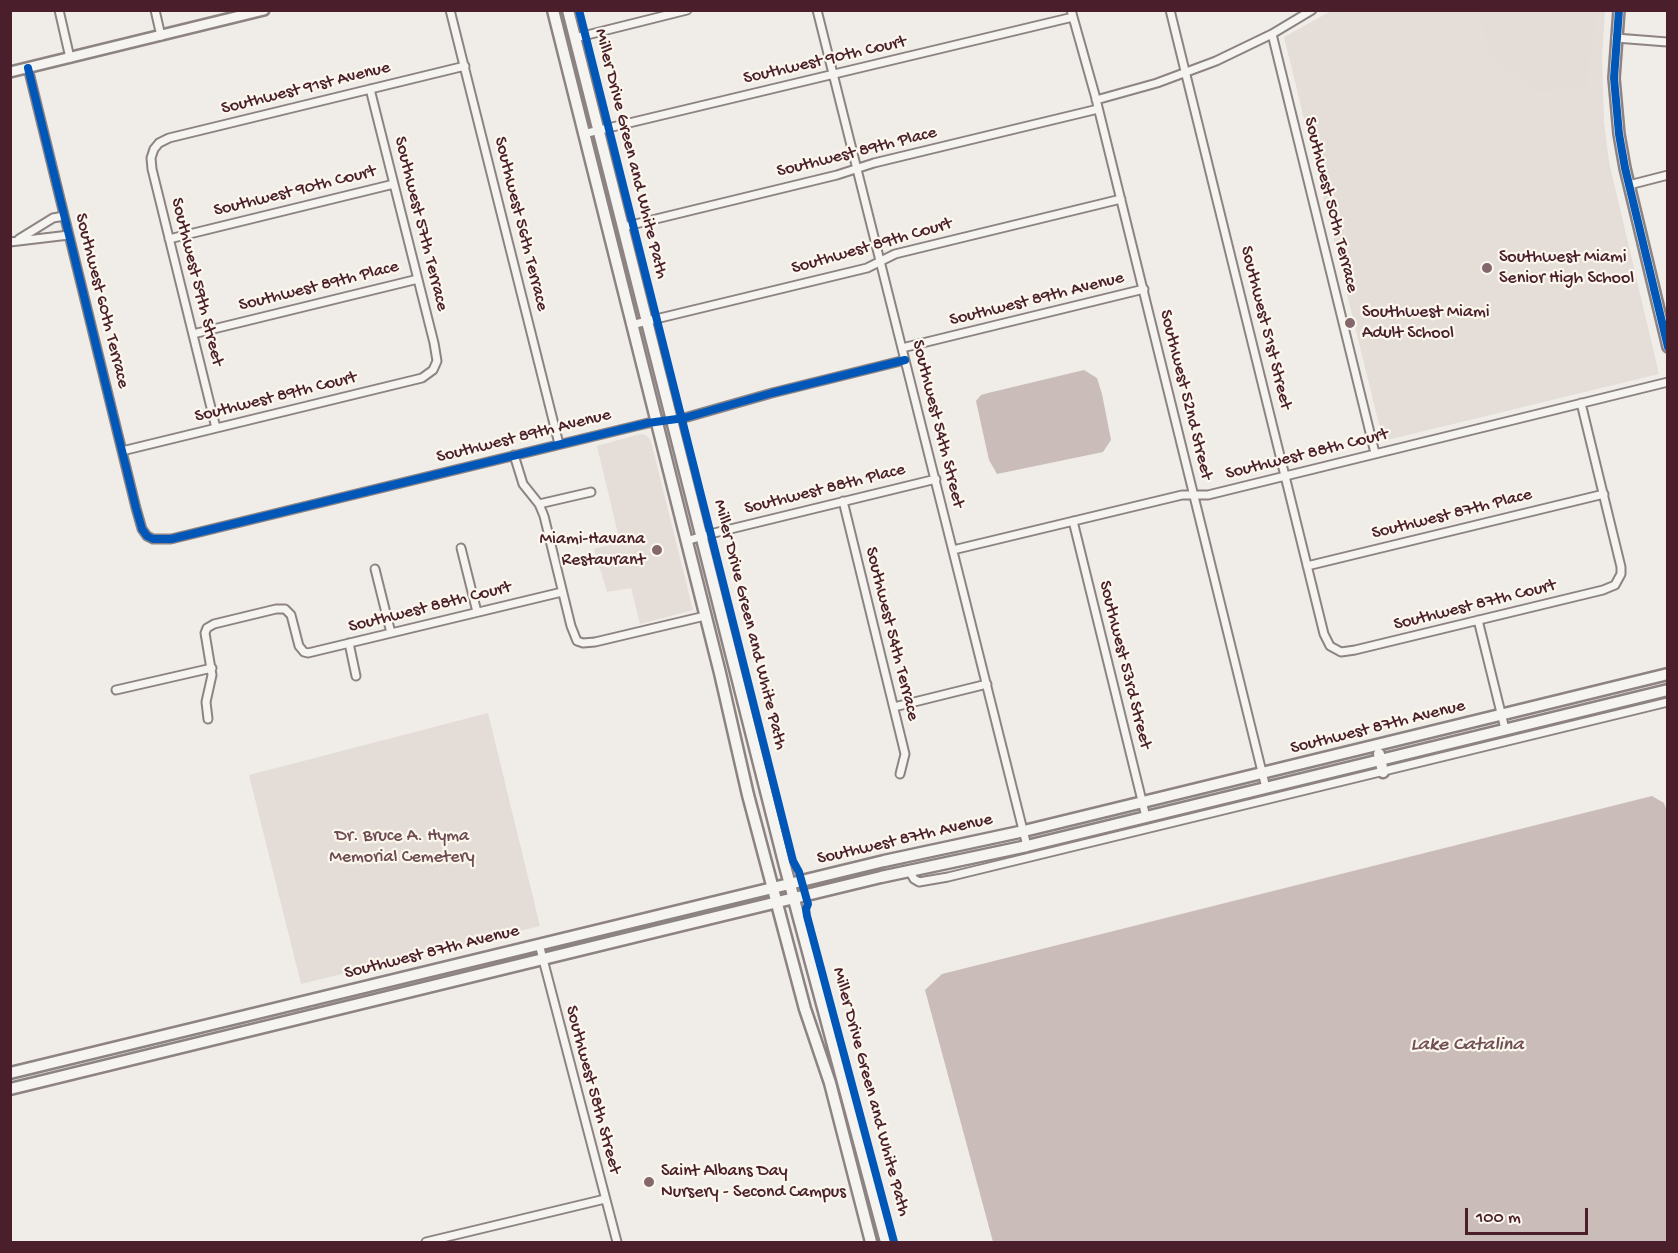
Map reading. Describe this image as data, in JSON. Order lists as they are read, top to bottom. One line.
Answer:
{"streets":{"main road":["Southwest 87th Avenue"],"street":["Southwest 90th Court","Southwest 91st Avenue","Southwest 89th Place","Southwest 50th Terrace","Southwest 57th Terrace","Southwest 56th Terrace","Southwest 89th Court","Southwest 59th Street","Southwest 89th Avenue","Southwest 60th Terrace","Southwest 51st Street","Southwest 52nd Street","Southwest 54th Street","Southwest 88th Court","Southwest 88th Place","Southwest 87th Place","Southwest 87th Court","Southwest 54th Terrace","Southwest 53rd Street","Southwest 58th Street"],"cycle path":["Miller Drive Green and White Path"]},"crossings":[["Southwest 90th Court","Southwest 57th Terrace"],["Southwest 90th Court","Southwest 59th Street"],["Southwest 90th Court","Southwest 52nd Street"],["Southwest 90th Court","Southwest 54th Street"],["Southwest 91st Avenue","Southwest 57th Terrace"],["Southwest 91st Avenue","Southwest 56th Terrace"],["Southwest 91st Avenue","Southwest 59th Street"],["Southwest 89th Place","Southwest 57th Terrace"],["Southwest 89th Place","Southwest 59th Street"],["Southwest 89th Place","Southwest 52nd Street"],["Southwest 89th Place","Southwest 54th Street"],["Southwest 50th Terrace","Southwest 88th Court"],["Southwest 57th Terrace","Southwest 89th Court"],["Southwest 56th Terrace","Southwest 89th Avenue"],["Southwest 89th Court","Southwest 59th Street"],["Southwest 89th Court","Southwest 60th Terrace"],["Southwest 89th Court","Southwest 52nd Street"],["Southwest 89th Court","Southwest 54th Street"],["Southwest 89th Avenue","Southwest 60th Terrace"],["Southwest 89th Avenue","Southwest 52nd Street"],["Southwest 89th Avenue","Southwest 54th Street"],["Southwest 51st Street","Southwest 88th Court"],["Southwest 51st Street","Southwest 87th Place"],["Southwest 51st Street","Southwest 87th Court"],["Southwest 52nd Street","Southwest 88th Court"],["Southwest 52nd Street","Southwest 87th Avenue"],["Southwest 54th Street","Southwest 88th Court"],["Southwest 54th Street","Southwest 88th Place"],["Southwest 54th Street","Southwest 87th Avenue"],["Southwest 88th Court","Southwest 53rd Street"],["Southwest 88th Place","Southwest 54th Terrace"],["Southwest 87th Place","Southwest 87th Court"],["Southwest 53rd Street","Southwest 87th Avenue"],["Southwest 87th Avenue","Southwest 58th Street"]],"water":["Lake Catalina"],"parks":["Dr. Bruce A. Hyma Memorial Cemetery"],"places":["Southwest Miami Senior High School","Southwest Miami Adult School","Miami-Havana Restaurant","Saint Albans Day Nursery - Second Campus"],"scale_bar":"100 m"}
